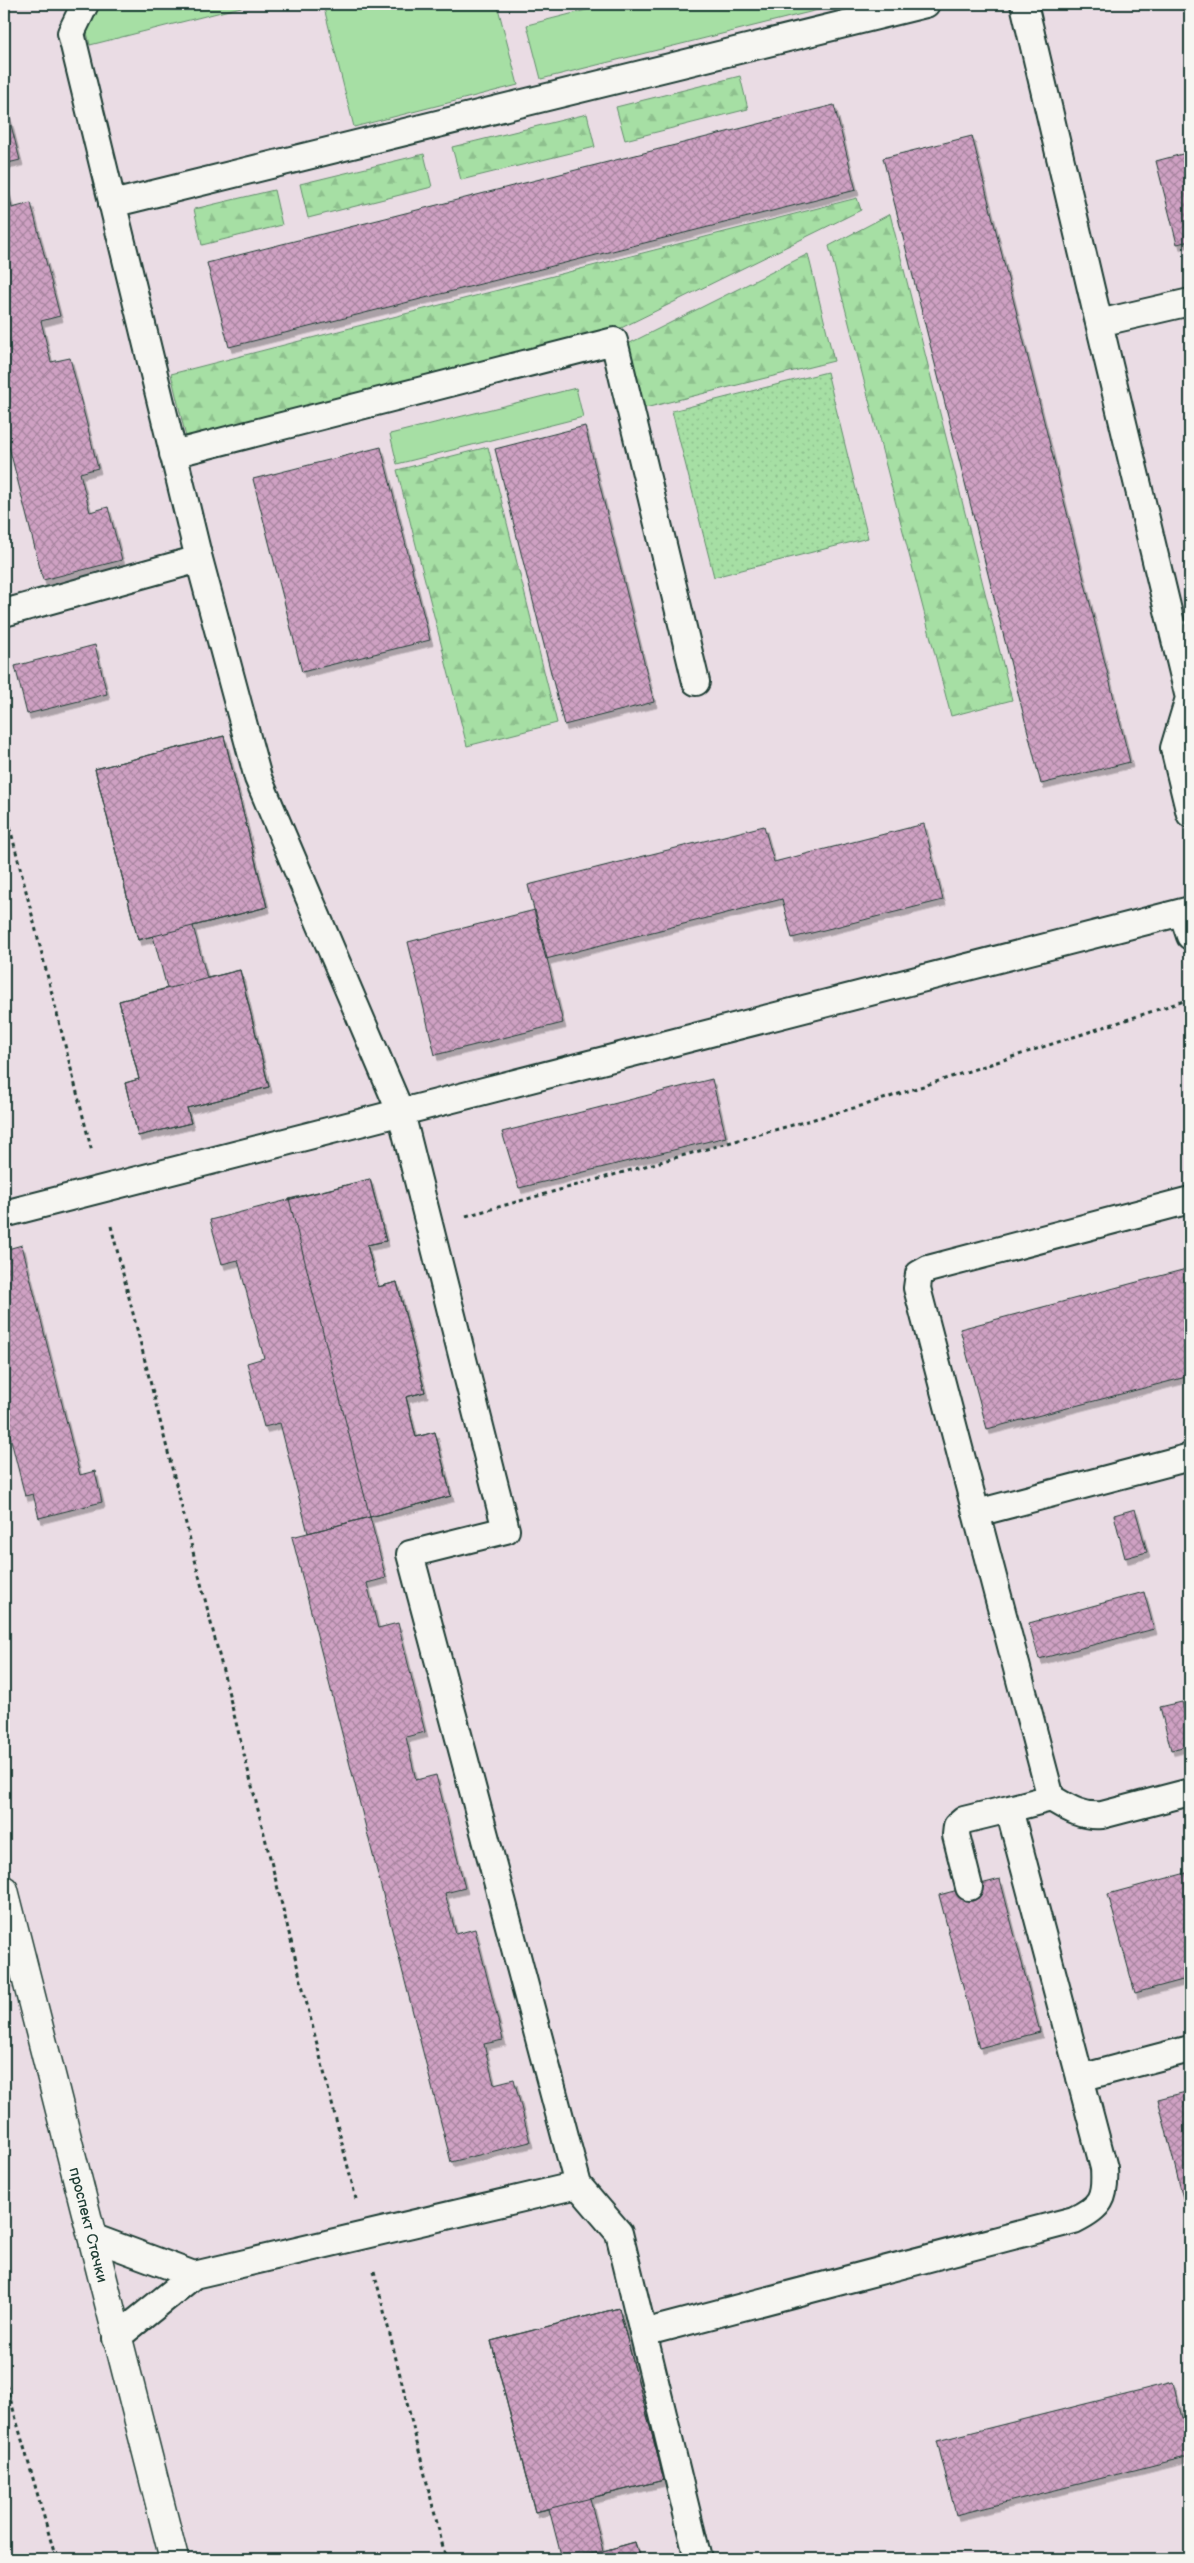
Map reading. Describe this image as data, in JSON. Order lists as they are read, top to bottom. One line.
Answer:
{"streets":{"main road":["проспект Стачки"]}}
